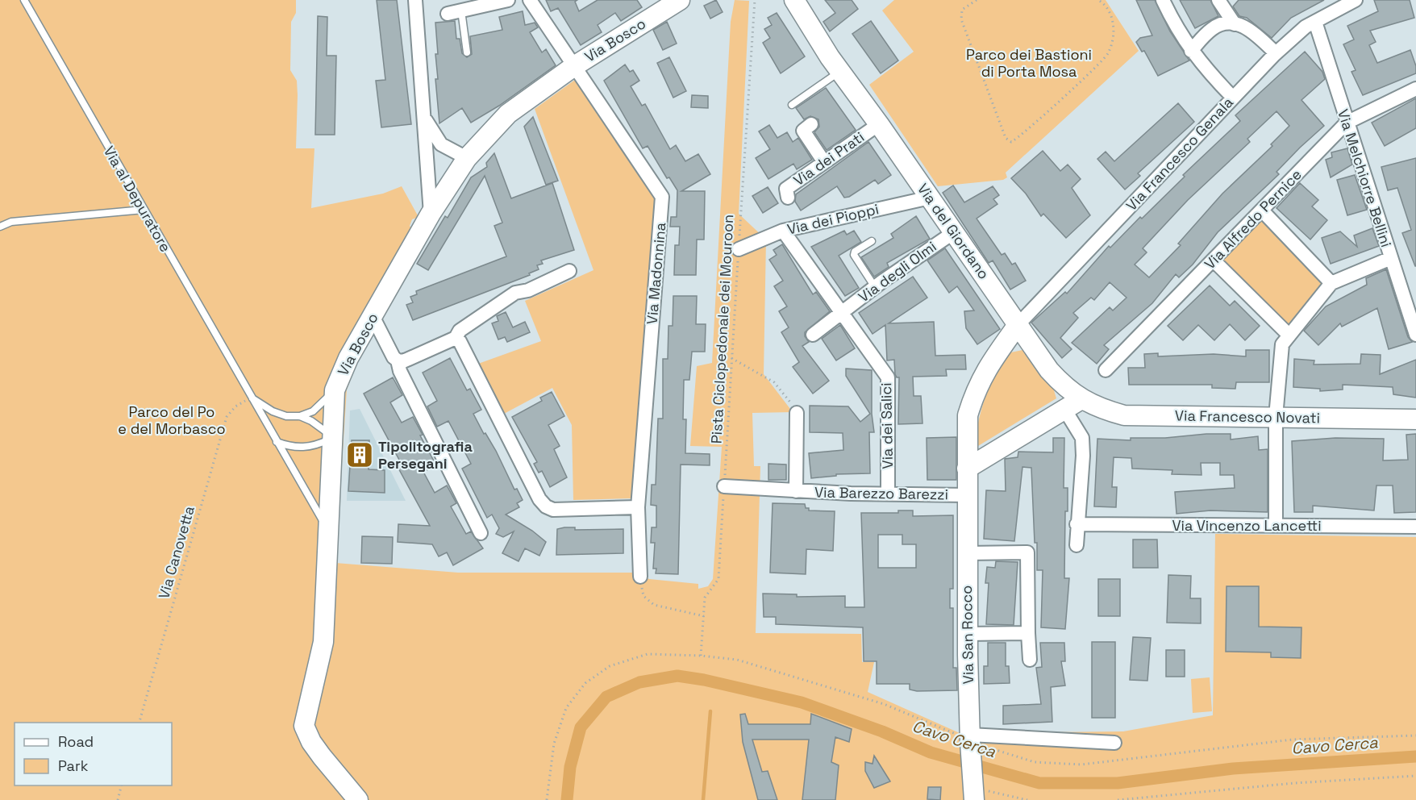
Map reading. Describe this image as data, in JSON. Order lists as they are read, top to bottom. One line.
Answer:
{"streets":{"street":["Via Bosco","Via Francesco Genala","Via dei Prati","Via Melchiorre Bellini","Via dei Pioppi","Via Alfredo Pernice","Via del Giordano","Via degli Olmi","Via Madonnina","Via Francesco Novati","Via dei Salici","Via Barezzo Barezzi","Via Vincenzo Lancetti","Via San Rocco"],"lane":["Via al Depuratore"],"path":["Pista Ciclopedonale dei Mouroon","Via Canovetta"]},"crossings":[["Via Bosco","Via al Depuratore"],["Via Bosco","Via Madonnina"],["Via Francesco Genala","Via Melchiorre Bellini"],["Via Francesco Genala","Via del Giordano"],["Via Francesco Genala","Via San Rocco"],["Via dei Prati","Via del Giordano"],["Via Melchiorre Bellini","Via Alfredo Pernice"],["Via al Depuratore","Via Canovetta"],["Via dei Pioppi","Via del Giordano"],["Via dei Pioppi","Pista Ciclopedonale dei Mouroon"],["Via dei Pioppi","Via dei Salici"],["Via del Giordano","Via degli Olmi"],["Via del Giordano","Via Francesco Novati"],["Via del Giordano","Via San Rocco"],["Via degli Olmi","Via dei Salici"],["Pista Ciclopedonale dei Mouroon","Via Barezzo Barezzi"],["Via dei Salici","Via Barezzo Barezzi"],["Via Barezzo Barezzi","Via San Rocco"]],"water":["Cavo Cerca"],"parks":["Parco dei Bastioni di Porta Mosa","Parco del Po e del Morbasco"],"places":{"building":["Tipolitografia Persegani"]},"legend":["Road","Park"]}
